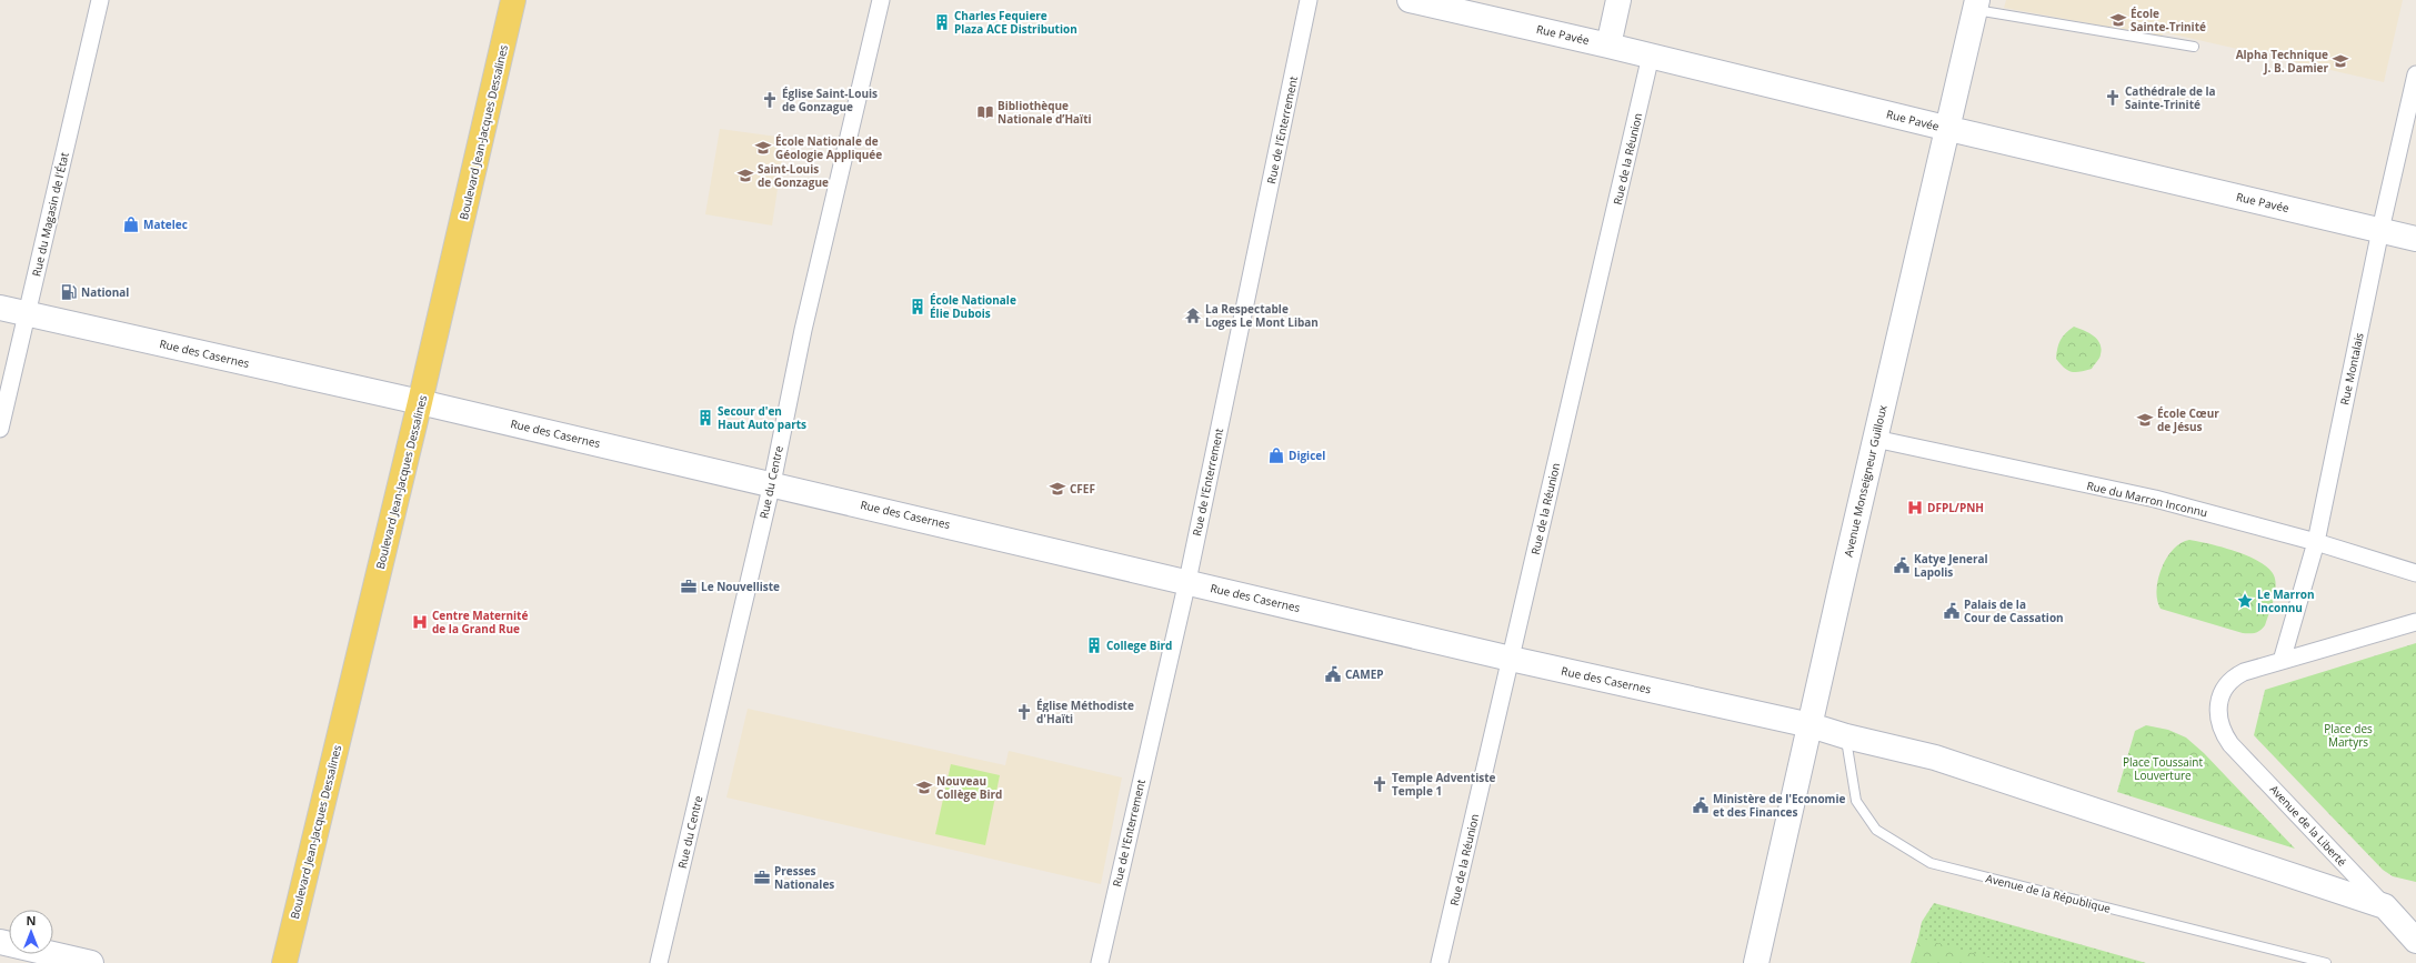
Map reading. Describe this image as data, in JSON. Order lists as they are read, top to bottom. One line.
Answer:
{"streets":{"main road":["Rue Pavée","Boulevard Jean-Jacques Dessalines","Rue des Casernes","Avenue Monseigneur Guilloux","Avenue de la Liberté"],"street":["Rue de l'Enterrement","Rue de la Réunion","Rue du Magasin de l'État","Rue Montalais","Rue du Centre","Rue du Marron Inconnu"],"lane":["Avenue de la République"]},"crossings":[["Rue Pavée","Rue de la Réunion"],["Rue Pavée","Rue Montalais"],["Rue Pavée","Avenue Monseigneur Guilloux"],["Rue de l'Enterrement","Rue des Casernes"],["Boulevard Jean-Jacques Dessalines","Rue des Casernes"],["Rue de la Réunion","Rue des Casernes"],["Rue du Magasin de l'État","Rue des Casernes"],["Rue des Casernes","Avenue Monseigneur Guilloux"],["Rue des Casernes","Rue du Centre"],["Rue Montalais","Rue du Marron Inconnu"],["Rue Montalais","Avenue de la Liberté"],["Avenue Monseigneur Guilloux","Rue du Marron Inconnu"]],"parks":["Place des Martyrs","Place Toussaint Louverture"],"places":{"school or university":["École Sainte-Trinité","Alpha Technique J. B. Damier","École Nationale de Géologie Appliquée","Saint-Louis de Gonzague","École Cœur de Jésus","CFEF","Nouveau Collège Bird"],"building":["Charles Fequiere Plaza ACE Distribution","École Nationale Élie Dubois","Secour d'en Haut Auto parts","College Bird"],"church":["Cathédrale de la Sainte-Trinité","Église Saint-Louis de Gonzague","Église Méthodiste d'Haïti","Temple Adventiste Temple 1"],"library":["Bibliothèque Nationale d’Haïti"],"shop":["Matelec","Digicel"],"fuel station":["National"],"temple":["La Respectable Loges Le Mont Liban"],"hospital":["DFPL/PNH","Centre Maternité de la Grand Rue"],"public building":["Katye Jeneral Lapolis","Palais de la Cour de Cassation","CAMEP","Ministère de l'Economie et des Finances"],"office":["Le Nouvelliste","Presses Nationales"],"place":["Le Marron Inconnu"]},"north":"top"}
